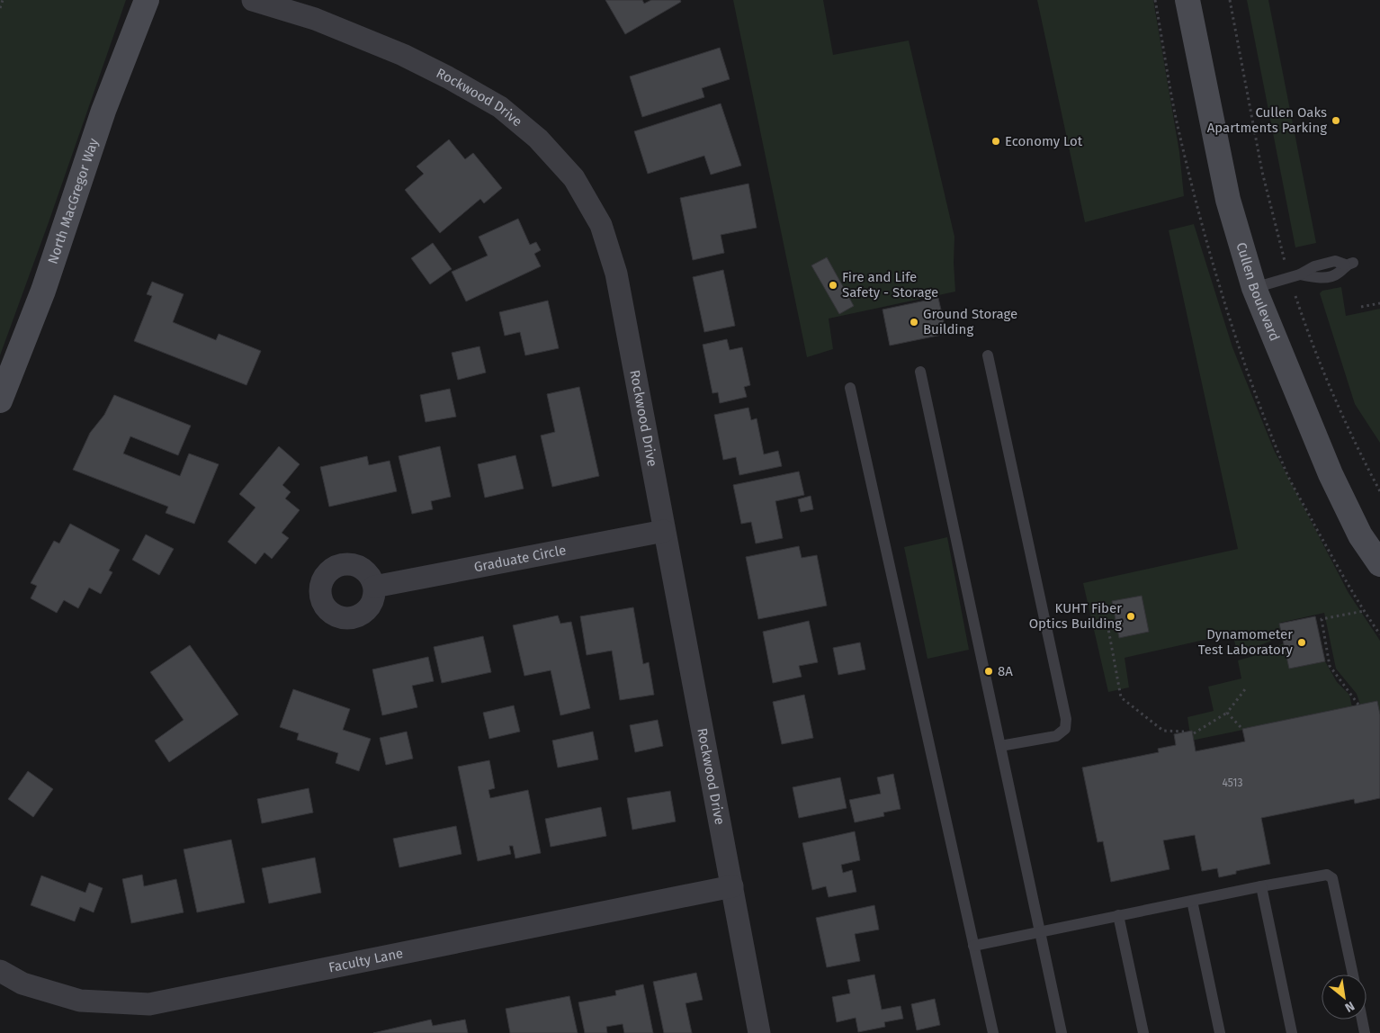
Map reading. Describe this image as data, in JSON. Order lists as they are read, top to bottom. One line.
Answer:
{"streets":{"street":["Rockwood Drive","North MacGregor Way","Cullen Boulevard","Graduate Circle","Faculty Lane"]},"crossings":[["Rockwood Drive","Graduate Circle"],["Rockwood Drive","Faculty Lane"]],"places":["Cullen Oaks Apartments Parking","Economy Lot","Fire and Life Safety - Storage","Ground Storage Building","KUHT Fiber Optics Building","Dynamometer Test Laboratory","8A"],"house_numbers":["4513"],"north":"bottom right"}
